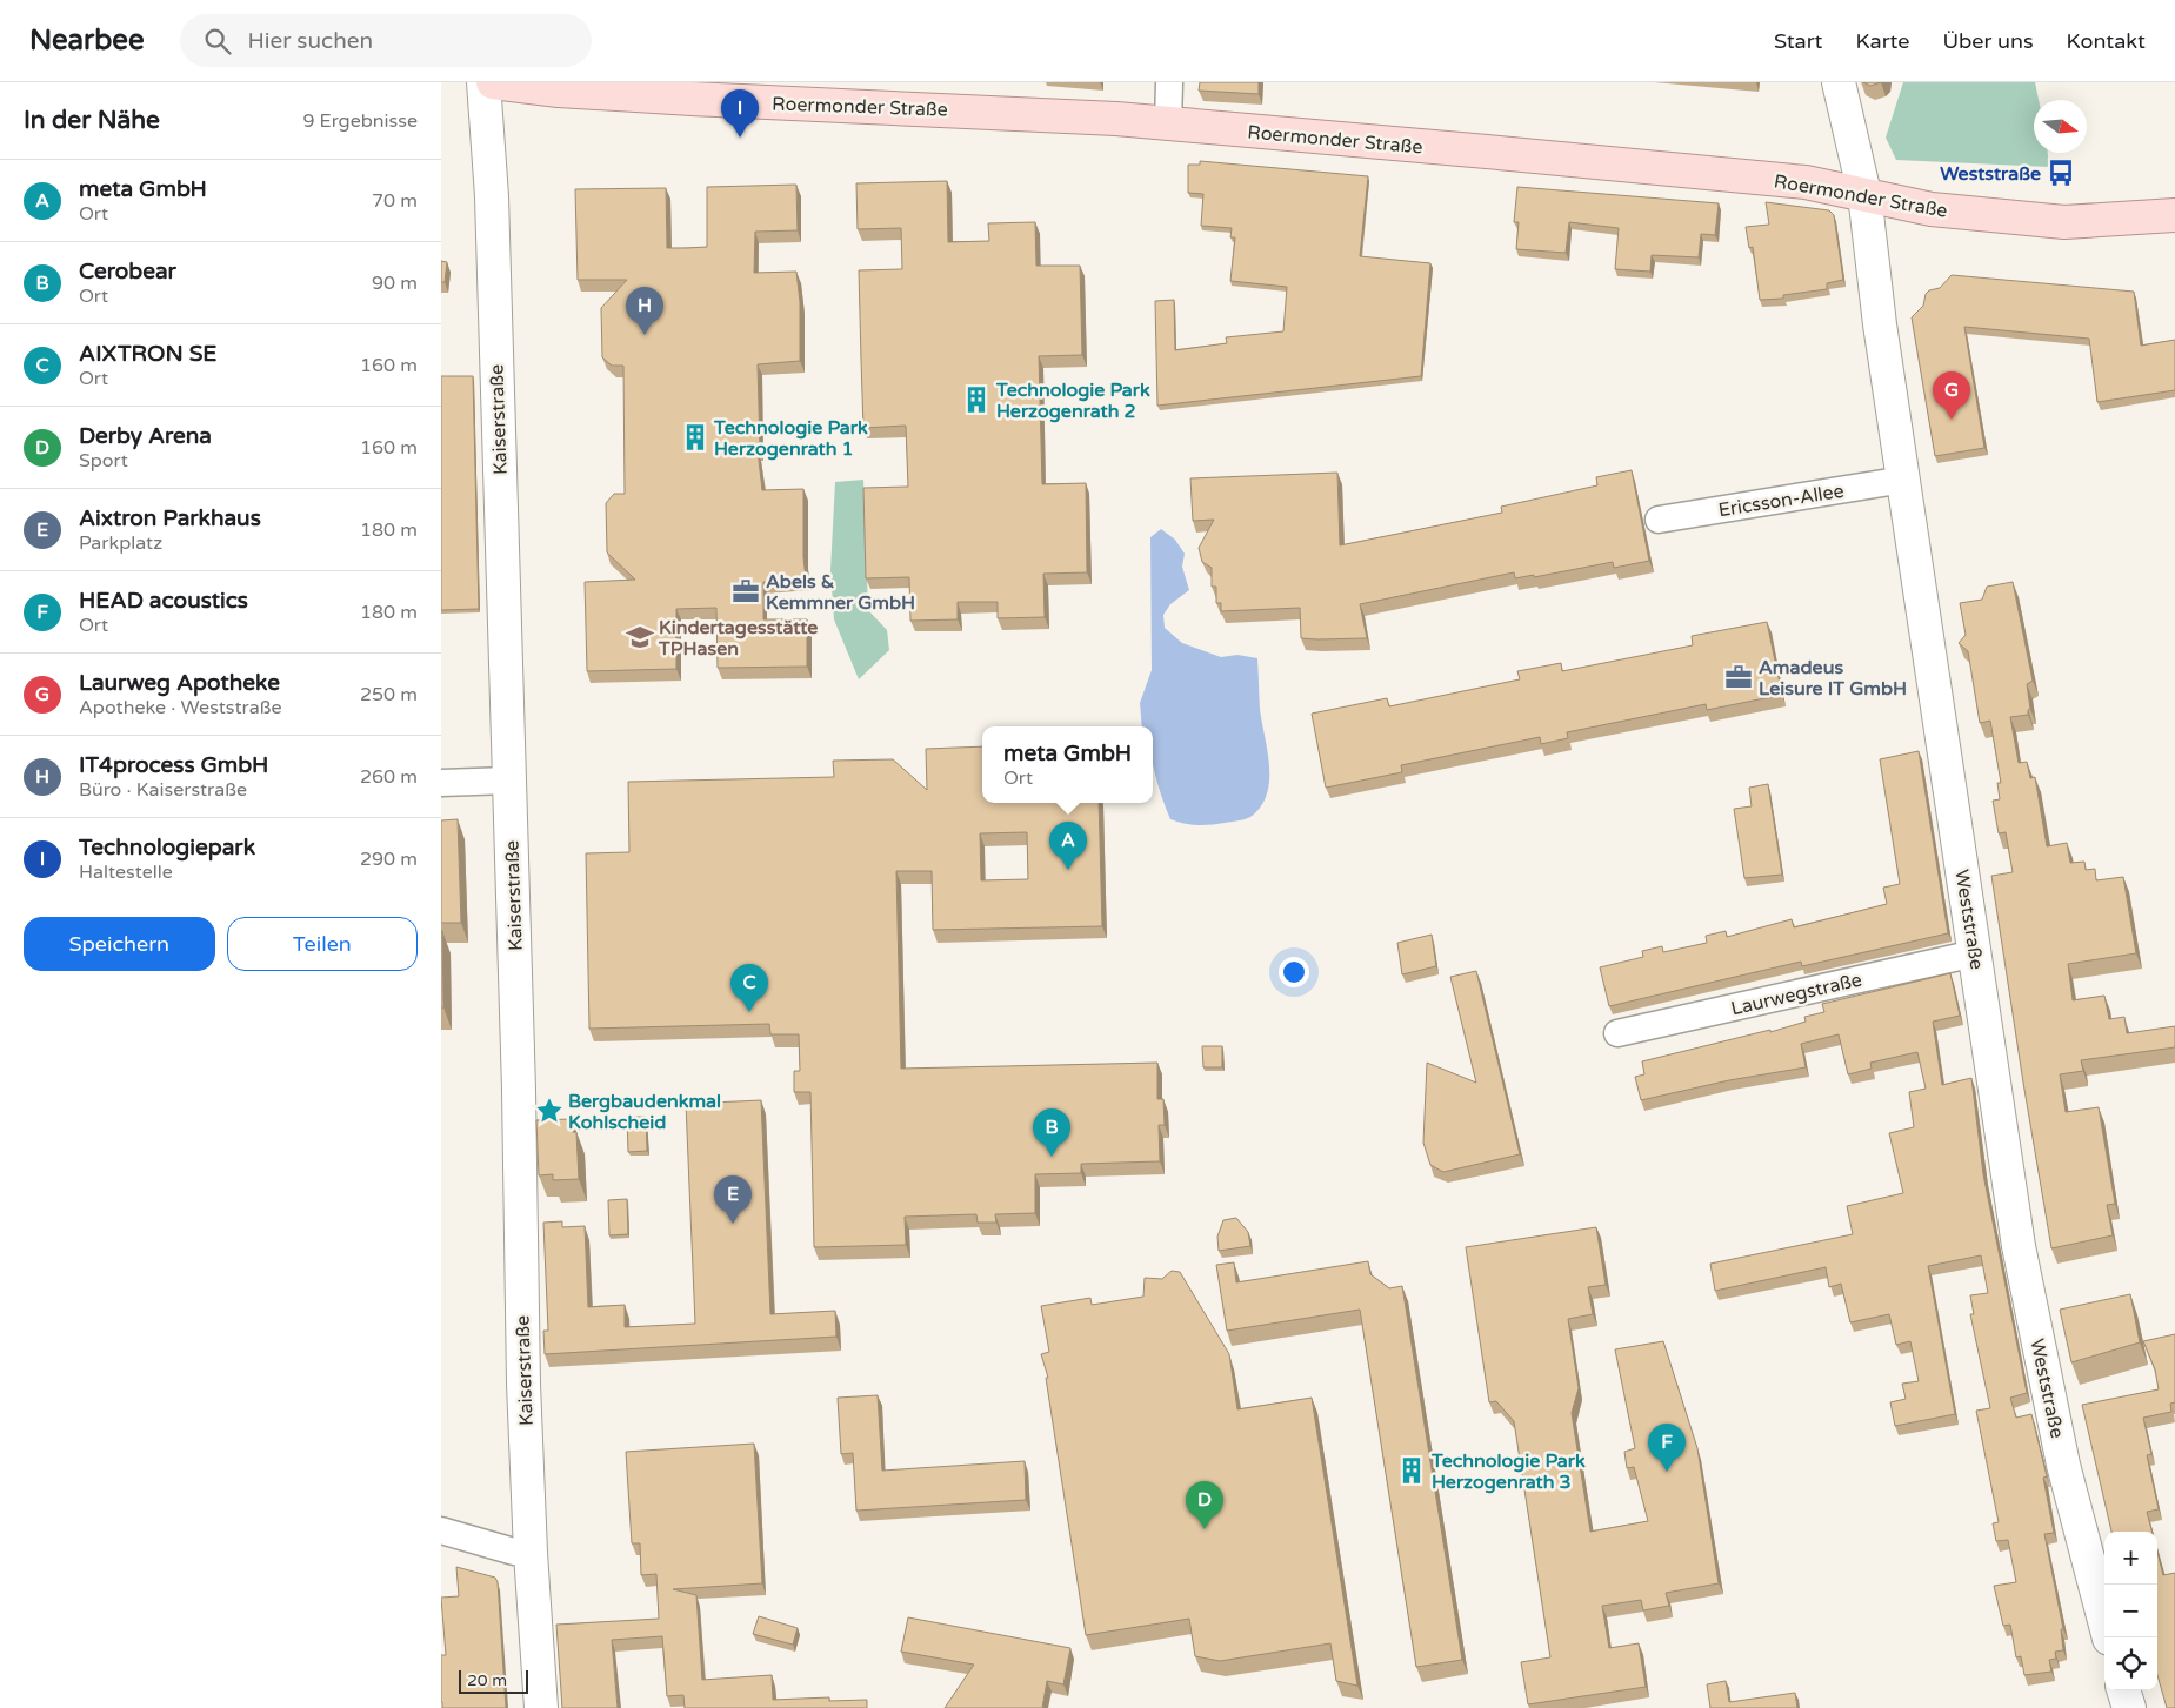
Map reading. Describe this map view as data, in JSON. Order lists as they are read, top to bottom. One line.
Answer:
{"streets":{"main road":["Roermonder Straße"],"street":["Kaiserstraße","Ericsson-Allee","Weststraße","Laurwegstraße"]},"crossings":[["Roermonder Straße","Weststraße"],["Ericsson-Allee","Weststraße"],["Weststraße","Laurwegstraße"]],"places":{"bus stop":["Weststraße"],"building":["Technologie Park Herzogenrath 2","Technologie Park Herzogenrath 1","Technologie Park Herzogenrath 3"],"office":["Abels & Kemmner GmbH","Amadeus Leisure IT GmbH"],"school or university":["Kindertagesstätte TPHasen"],"place":["Bergbaudenkmal Kohlscheid"]},"scale_bar":"20 m","north":"right","page":{"header":"Nearbee","search":"Hier suchen","nav":["Start","Karte","Über uns","Kontakt"],"heading":["In der Nähe","9 Ergebnisse"],"pins":["I","H","G","A","C","B","E","F","D"],"list":[{"mark":"A","name":"meta GmbH","note":"Ort","value":"70 m"},{"mark":"B","name":"Cerobear","note":"Ort","value":"90 m"},{"mark":"C","name":"AIXTRON SE","note":"Ort","value":"160 m"},{"mark":"D","name":"Derby Arena","note":"Sport","value":"160 m"},{"mark":"E","name":"Aixtron Parkhaus","note":"Parkplatz","value":"180 m"},{"mark":"F","name":"HEAD acoustics","note":"Ort","value":"180 m"},{"mark":"G","name":"Laurweg Apotheke","note":"Apotheke · Weststraße","value":"250 m"},{"mark":"H","name":"IT4process GmbH","note":"Büro · Kaiserstraße","value":"260 m"},{"mark":"I","name":"Technologiepark","note":"Haltestelle","value":"290 m"}],"popup":["meta GmbH","Ort"],"buttons":["Speichern","Teilen"],"map_buttons":["+","−"],"scale":"20 m"}}
